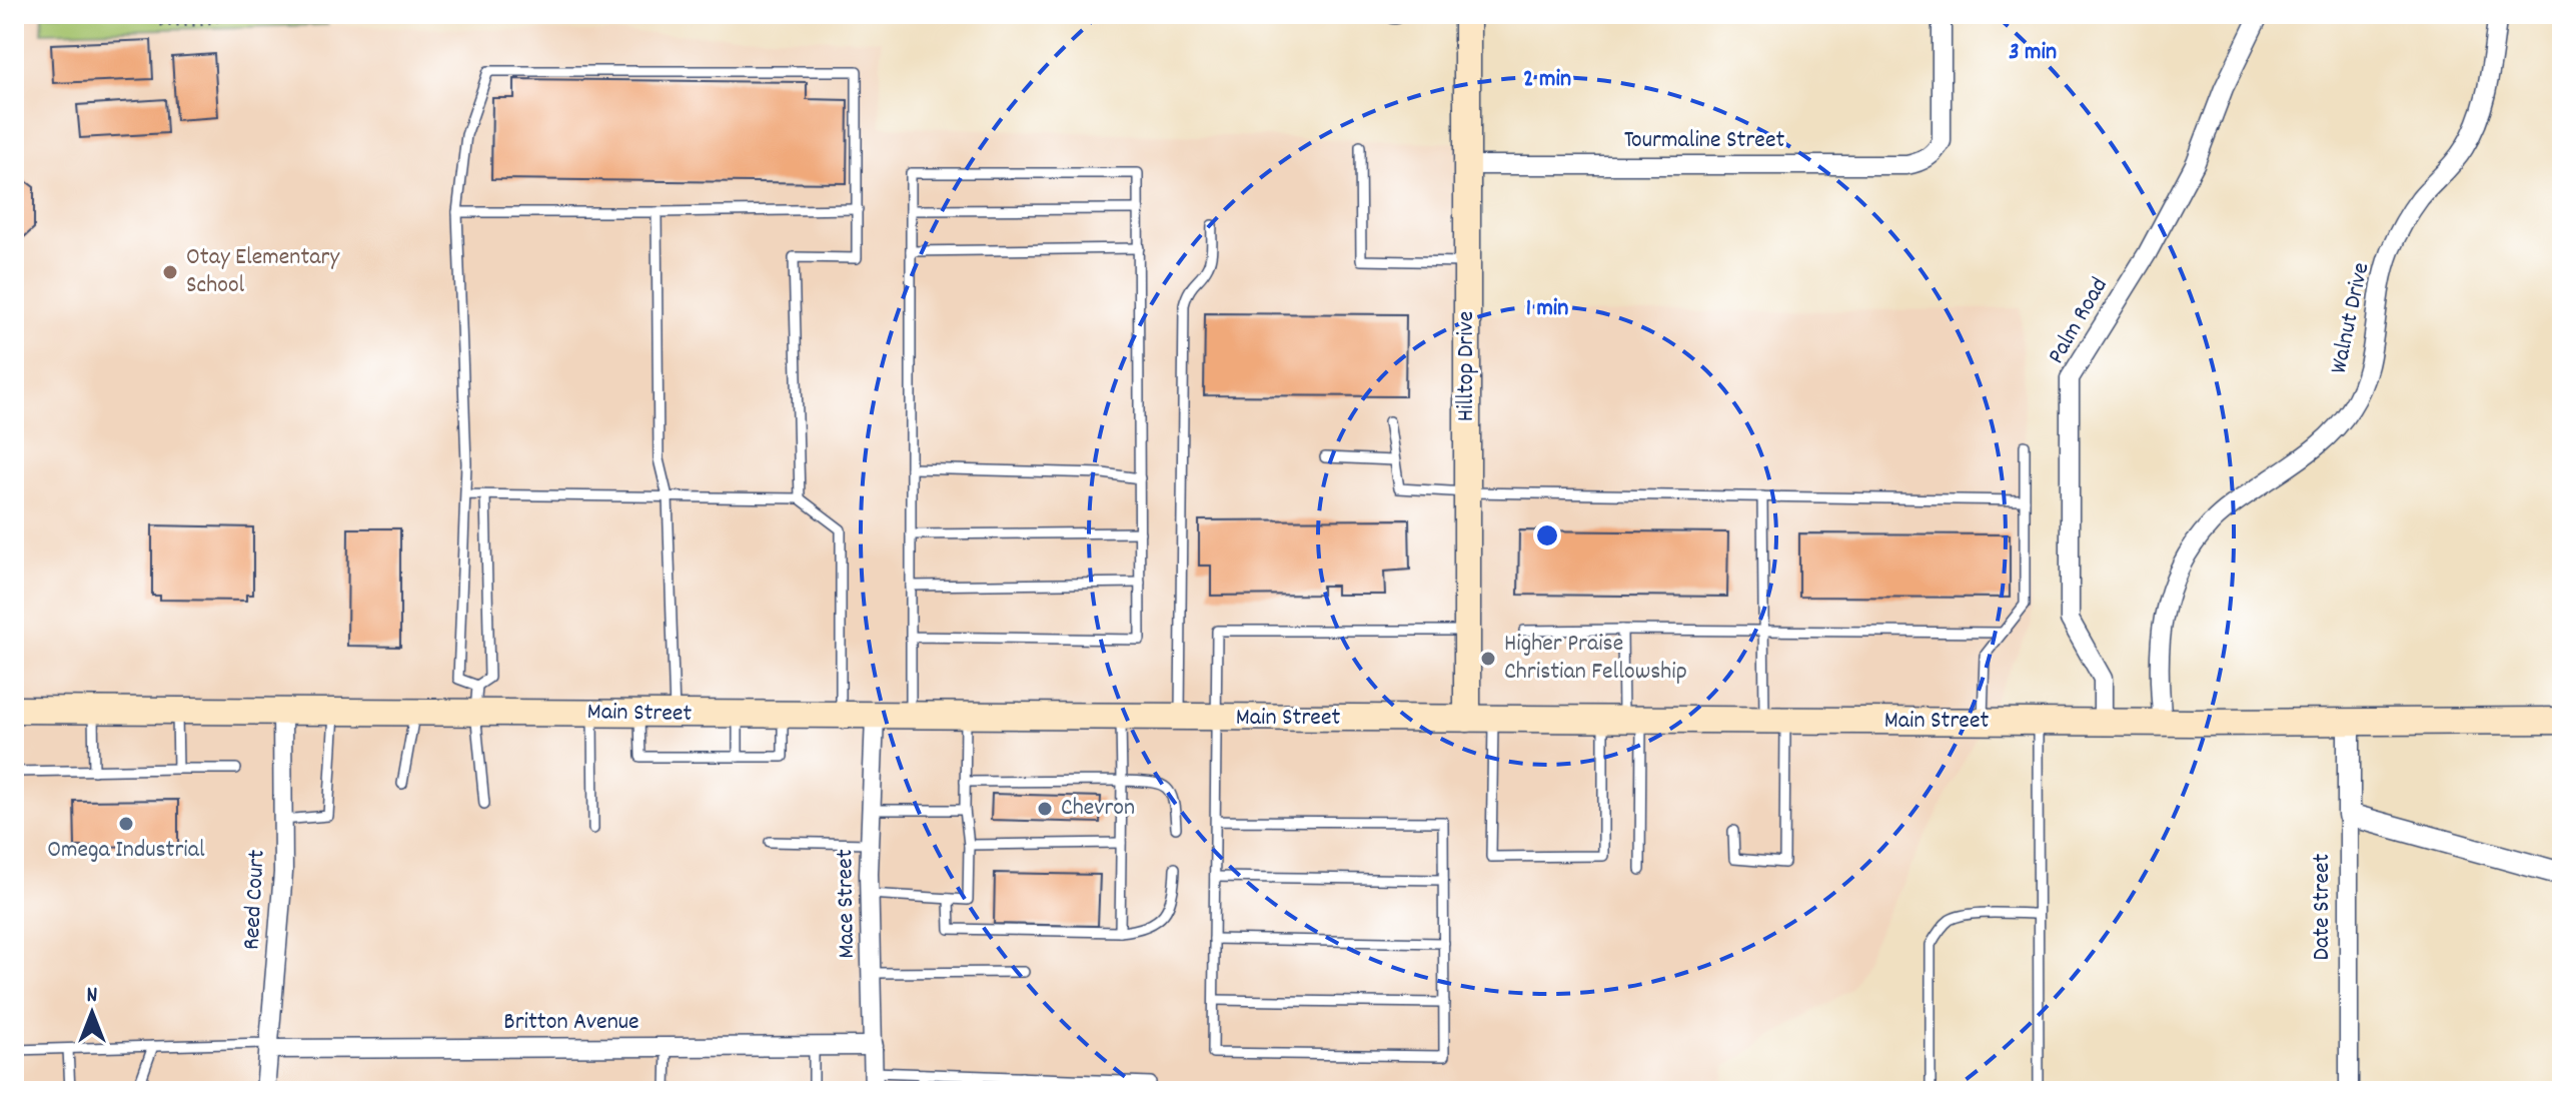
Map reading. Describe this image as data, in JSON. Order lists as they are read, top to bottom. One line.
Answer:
{"streets":{"main road":["Hilltop Drive","Main Street"],"street":["Tourmaline Street","Walnut Drive","Palm Road","Reed Court","Mace Street","Date Street","Britton Avenue"]},"crossings":[["Tourmaline Street","Hilltop Drive"],["Walnut Drive","Main Street"],["Palm Road","Main Street"],["Hilltop Drive","Main Street"],["Main Street","Reed Court"],["Main Street","Mace Street"],["Main Street","Date Street"],["Reed Court","Britton Avenue"],["Mace Street","Britton Avenue"]],"places":["Otay Elementary School","Higher Praise Christian Fellowship","Chevron","Omega Industrial"],"north":"top","rings":["3 min","2 min","1 min"]}
